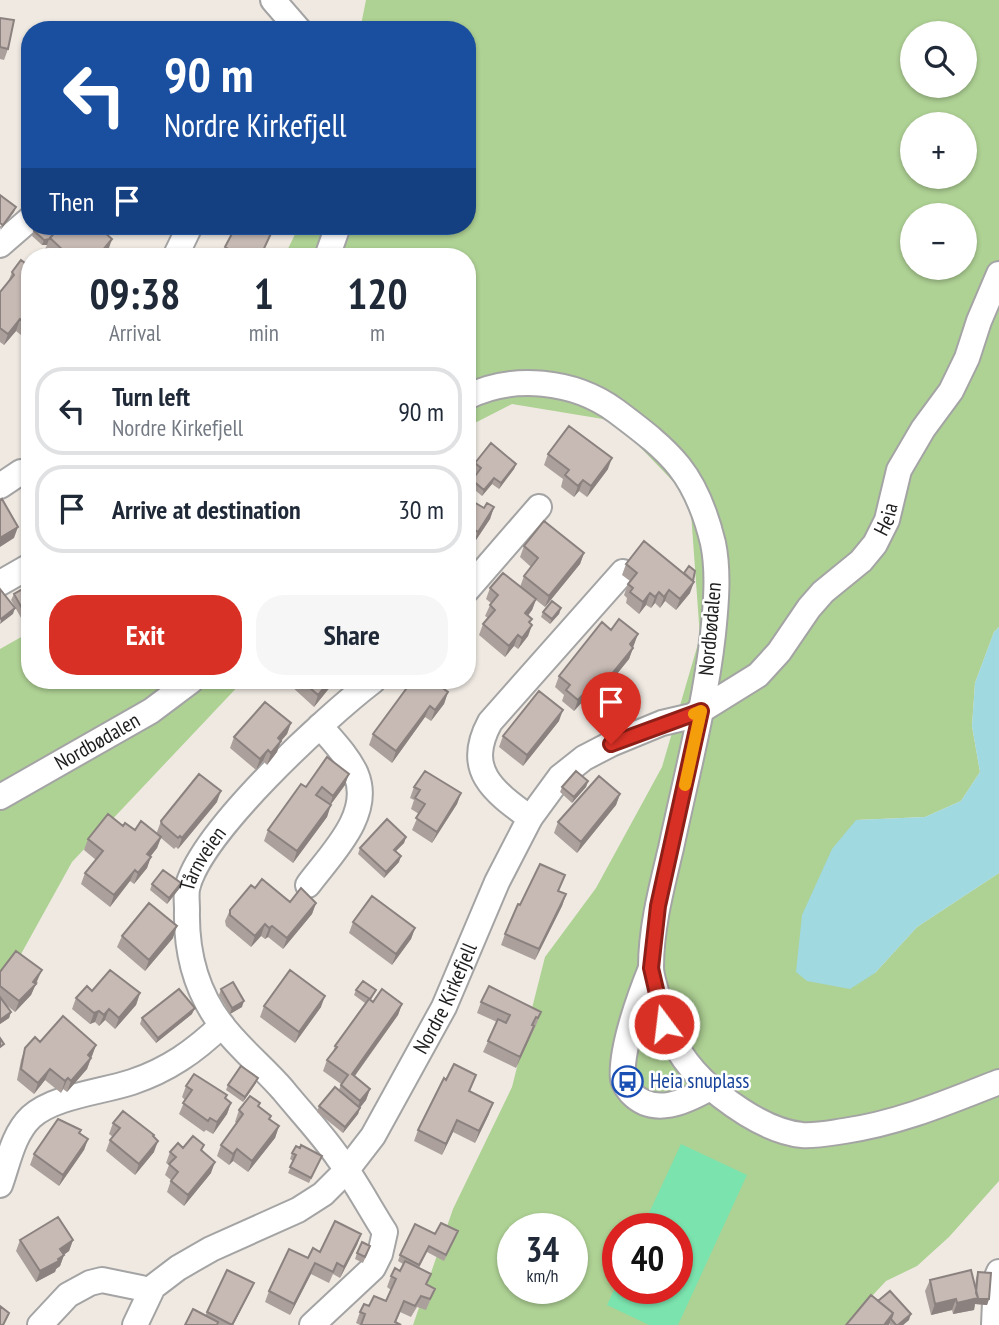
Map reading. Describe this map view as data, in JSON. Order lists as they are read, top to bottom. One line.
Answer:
{"streets":{"street":["Heia","Nordbødalen","Tårnveien","Nordre Kirkefjell"]},"crossings":[["Heia","Nordbødalen"],["Heia","Nordre Kirkefjell"],["Nordbødalen","Nordre Kirkefjell"],["Tårnveien","Nordre Kirkefjell"]],"places":{"bus stop":["Heia snuplass"]},"page":{"map_buttons":["+","−"],"turn":["90 m","Nordre Kirkefjell"],"then":"Then","eta":["09:38","Arrival","1","min","120","m"],"list":[{"name":"Turn left","note":"Nordre Kirkefjell","value":"90 m"},{"name":"Arrive at destination","value":"30 m"}],"buttons":["Exit","Share"],"speed":"34 km/h","limit":"40"}}
